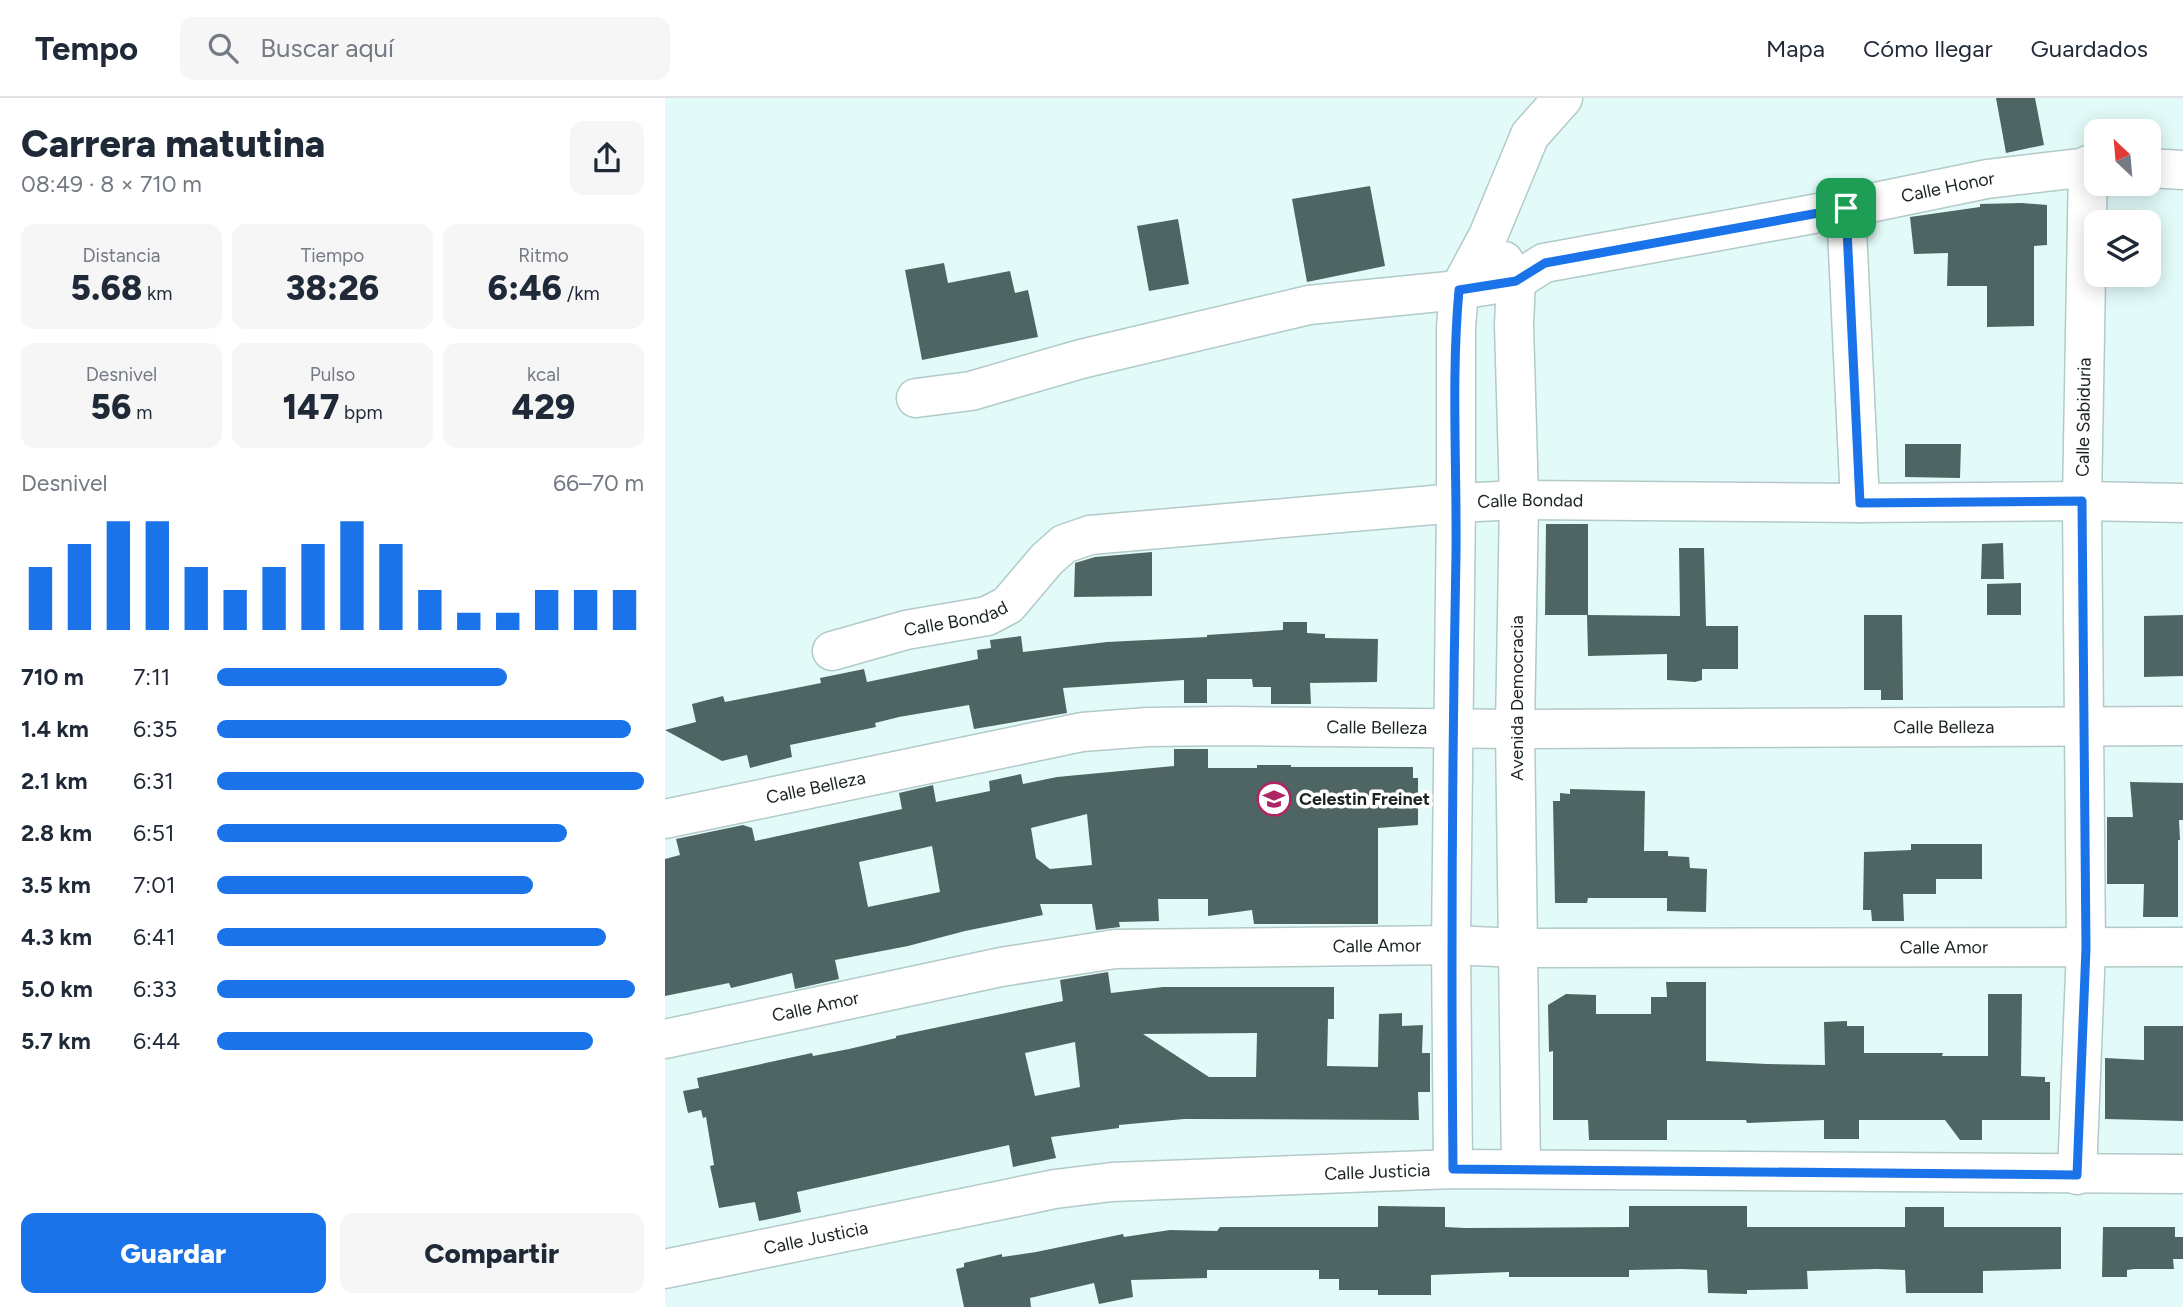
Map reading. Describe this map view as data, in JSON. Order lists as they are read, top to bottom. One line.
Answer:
{"streets":{"street":["Calle Honor","Calle Sabiduria","Calle Bondad","Avenida Democracia","Calle Belleza","Calle Amor","Calle Justicia"]},"crossings":[["Calle Honor","Avenida Democracia"],["Calle Sabiduria","Calle Bondad"],["Calle Sabiduria","Calle Belleza"],["Calle Sabiduria","Calle Amor"],["Calle Sabiduria","Calle Justicia"],["Calle Bondad","Avenida Democracia"],["Avenida Democracia","Calle Belleza"],["Avenida Democracia","Calle Amor"],["Avenida Democracia","Calle Justicia"]],"places":{"school or university":["Celestin Freinet"]},"north":"top left","page":{"header":"Tempo","search":"Buscar aquí","nav":["Mapa","Cómo llegar","Guardados"],"heading":["Carrera matutina","08:49 · 8 × 710 m"],"stats":[["Distancia","5.68 km"],["Tiempo","38:26"],["Ritmo","6:46 /km"],["Desnivel","56 m"],["Pulso","147 bpm"],["kcal","429"]],"chart":["Desnivel","66–70 m"],"list":[{"name":"710 m","note":"7:11"},{"name":"1.4 km","note":"6:35"},{"name":"2.1 km","note":"6:31"},{"name":"2.8 km","note":"6:51"},{"name":"3.5 km","note":"7:01"},{"name":"4.3 km","note":"6:41"},{"name":"5.0 km","note":"6:33"},{"name":"5.7 km","note":"6:44"}],"buttons":["Guardar","Compartir"]}}
